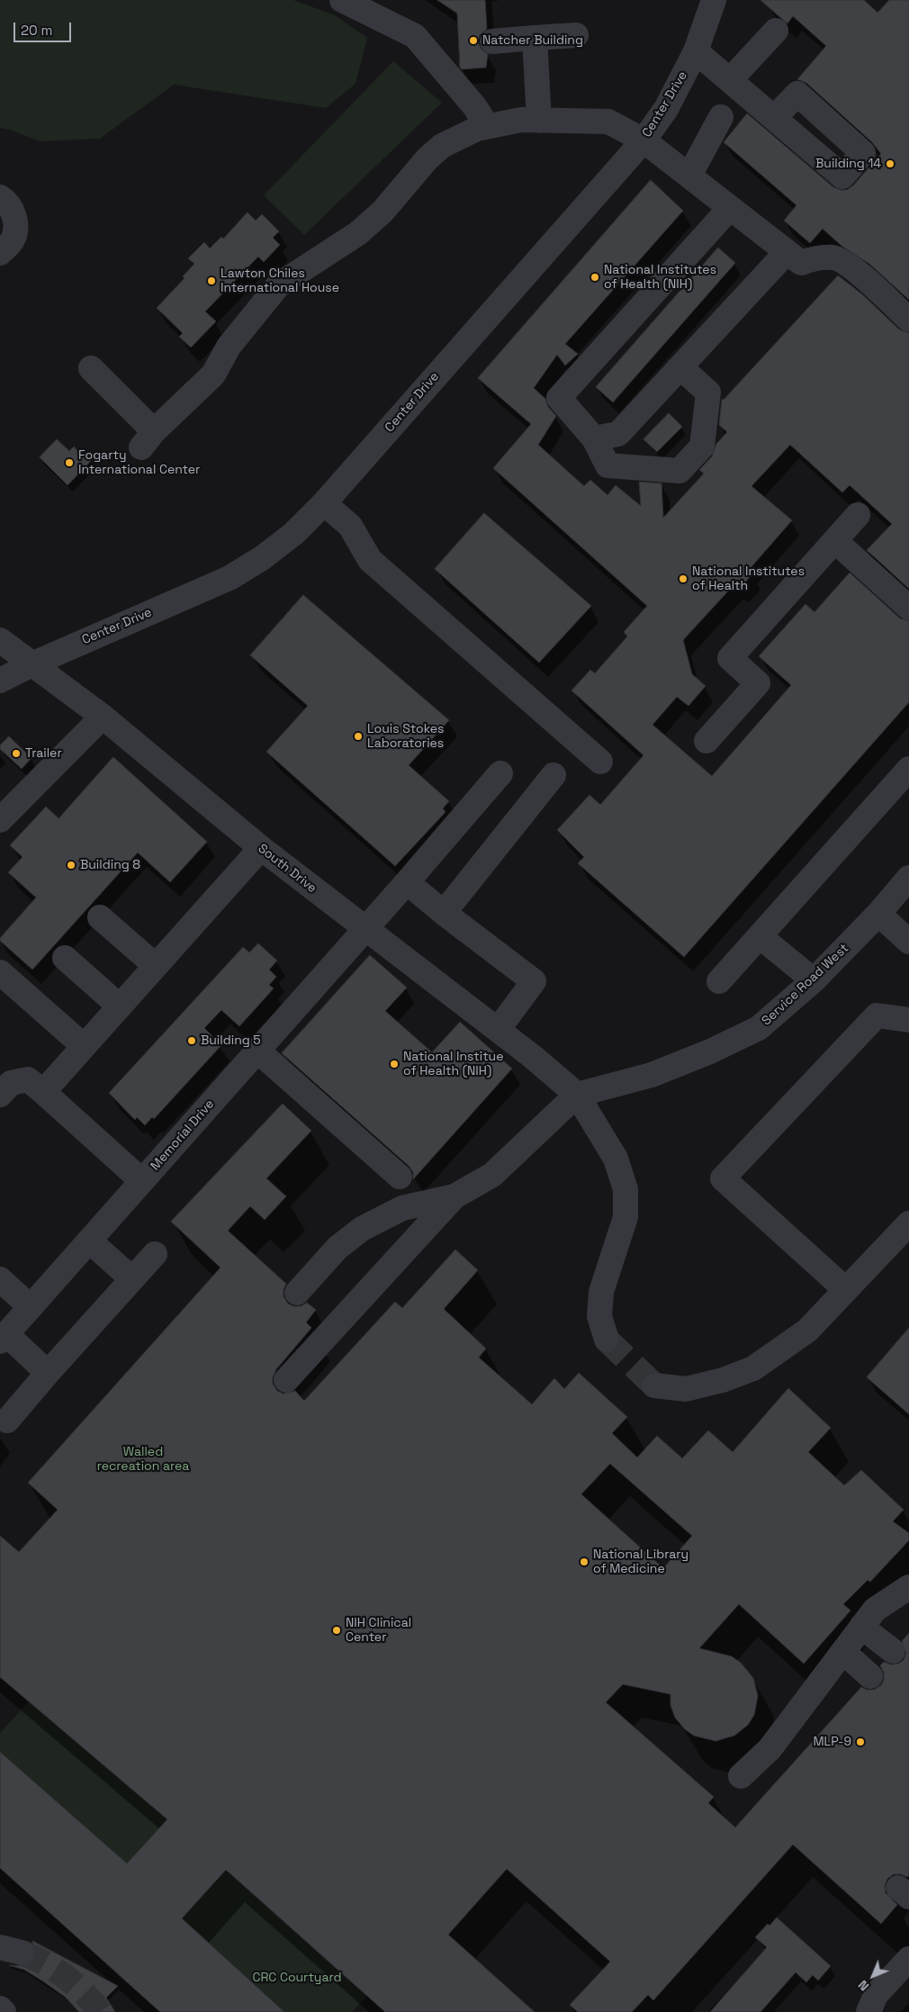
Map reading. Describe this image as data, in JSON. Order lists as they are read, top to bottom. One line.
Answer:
{"streets":{"street":["Center Drive","South Drive","Service Road West","Memorial Drive"]},"crossings":[["Center Drive","South Drive"],["South Drive","Service Road West"],["South Drive","Memorial Drive"]],"parks":["Walled recreation area","CRC Courtyard"],"places":["Natcher Building","Building 14","National Institutes of Health (NIH)","Lawton Chiles International House","Fogarty International Center","National Institutes of Health","Louis Stokes Laboratories","Trailer","Building 8","Building 5","National Institue of Health (NIH)","National Library of Medicine","NIH Clinical Center","MLP-9"],"scale_bar":"20 m","north":"bottom left"}
